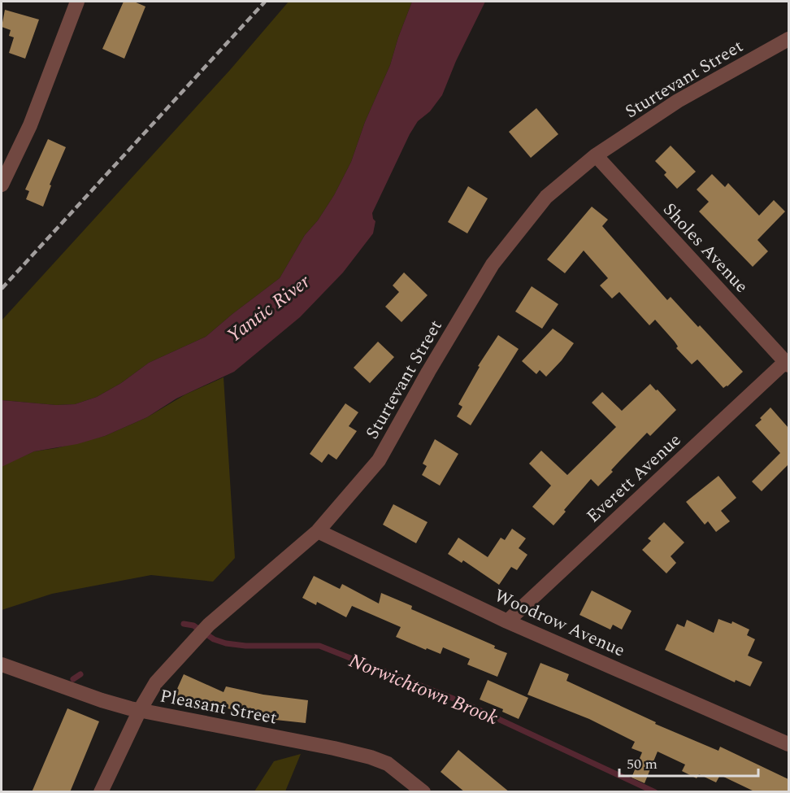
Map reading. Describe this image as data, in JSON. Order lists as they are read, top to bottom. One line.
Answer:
{"streets":{"street":["Sturtevant Street","Sholes Avenue","Everett Avenue","Woodrow Avenue","Pleasant Street"]},"crossings":[["Sturtevant Street","Sholes Avenue"],["Sturtevant Street","Woodrow Avenue"],["Sturtevant Street","Pleasant Street"],["Sholes Avenue","Everett Avenue"],["Everett Avenue","Woodrow Avenue"]],"water":["Yantic River","Norwichtown Brook"],"scale_bar":"50 m"}
